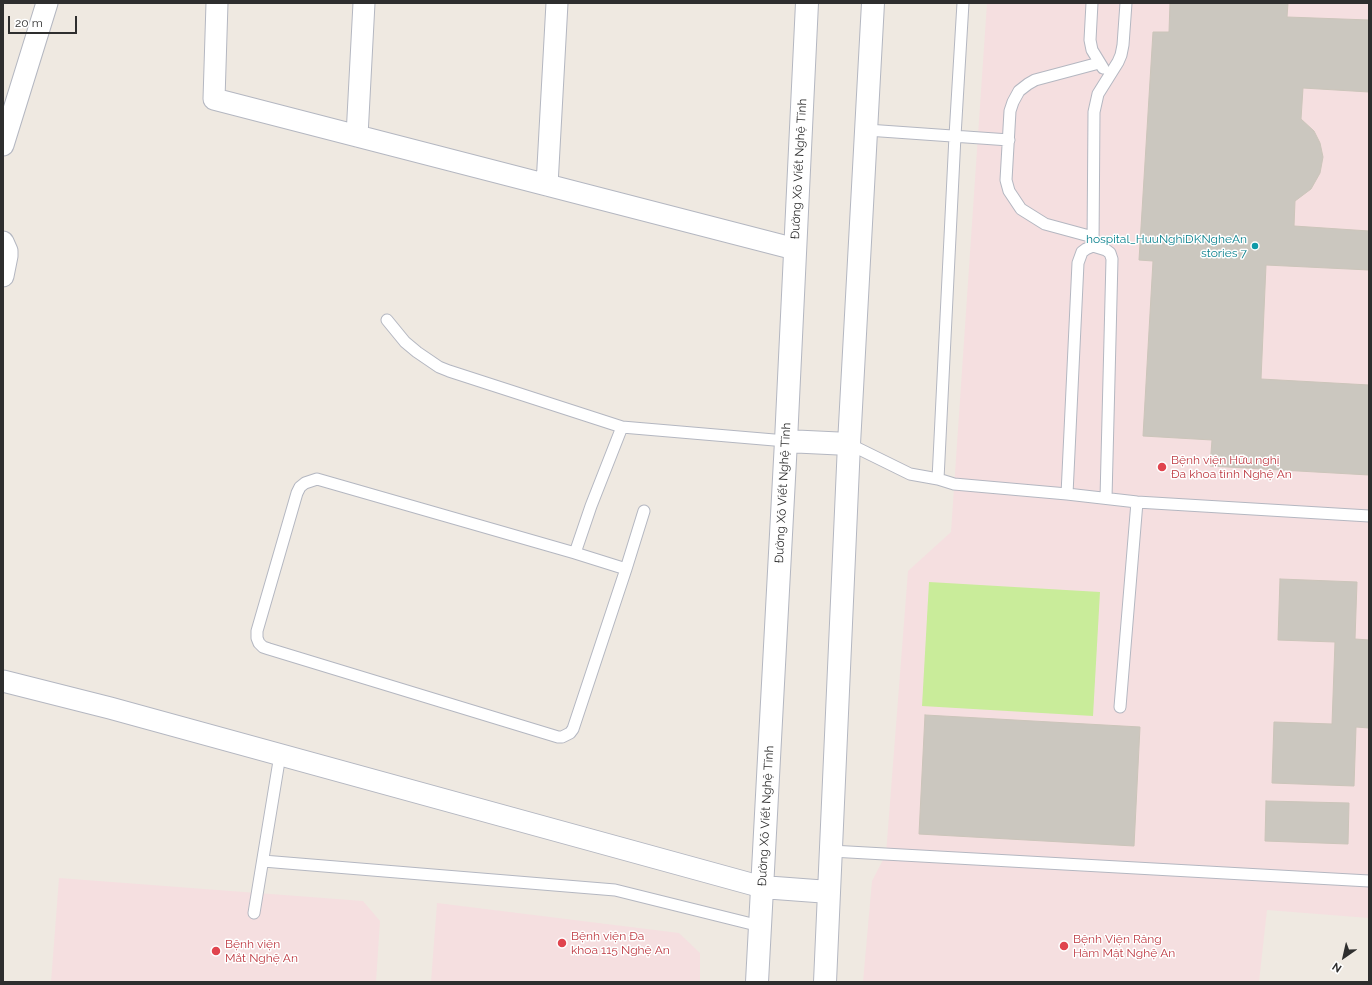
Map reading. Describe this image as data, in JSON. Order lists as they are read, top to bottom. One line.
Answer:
{"streets":{"main road":["Đường Xô Viết Nghệ Tĩnh"]},"places":["hospital_HuuNghiDKNgheAn stories 7","Bệnh viện Hữu nghị Đa khoa tỉnh Nghệ An","Bệnh viện Đa khoa 115 Nghệ An","Bệnh Viện Răng Hàm Mặt Nghệ An","Bệnh viện Mắt Nghệ An"],"scale_bar":"20 m","north":"bottom left"}
